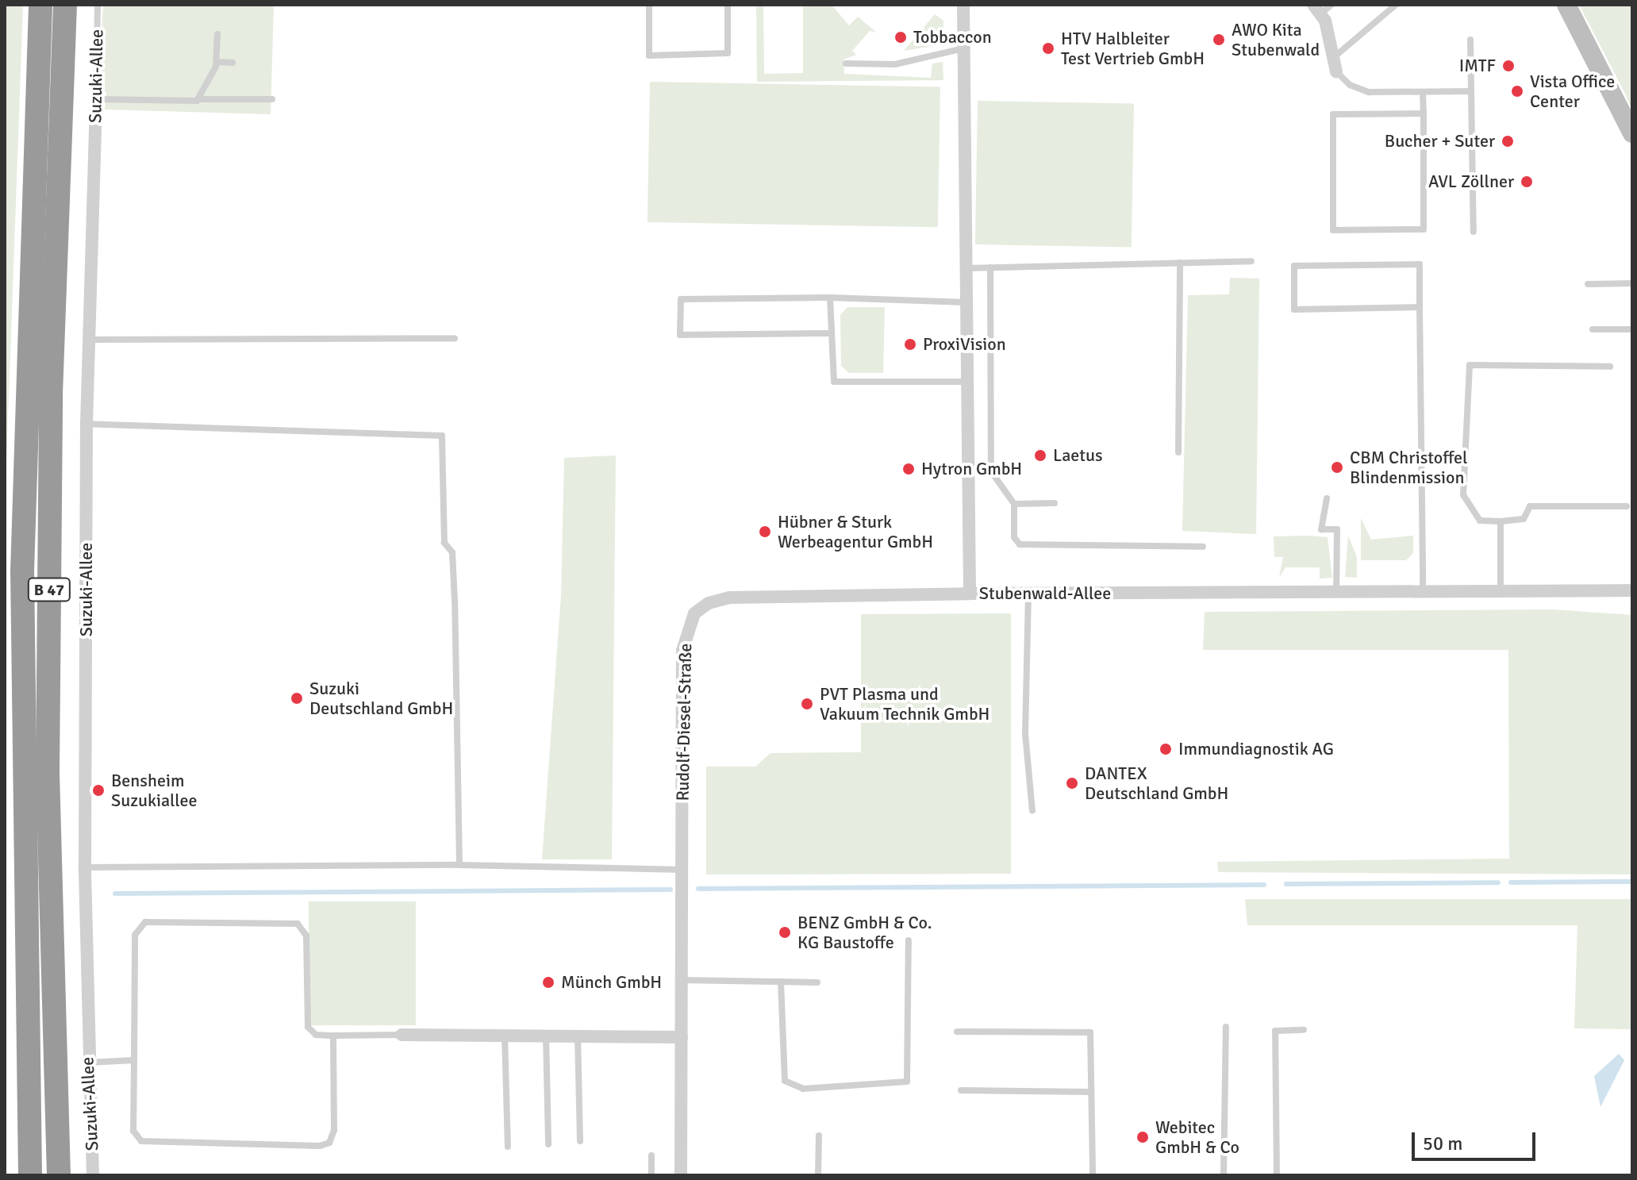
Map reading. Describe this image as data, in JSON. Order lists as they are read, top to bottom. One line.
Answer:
{"streets":{"highway":["B 47"],"street":["Suzuki-Allee","Stubenwald-Allee","Rudolf-Diesel-Straße"]},"crossings":[["Stubenwald-Allee","Rudolf-Diesel-Straße"]],"places":["Tobbaccon","AWO Kita Stubenwald","HTV Halbleiter Test Vertrieb GmbH","IMTF","Vista Office Center","Bucher + Suter","AVL Zöllner","ProxiVision","Laetus","CBM Christoffel Blindenmission","Hytron GmbH","Hübner & Sturk Werbeagentur GmbH","Suzuki Deutschland GmbH","PVT Plasma und Vakuum Technik GmbH","Immundiagnostik AG","DANTEX Deutschland GmbH","Bensheim Suzukiallee","BENZ GmbH & Co. KG Baustoffe","Münch GmbH","Webitec GmbH & Co"],"scale_bar":"50 m"}
